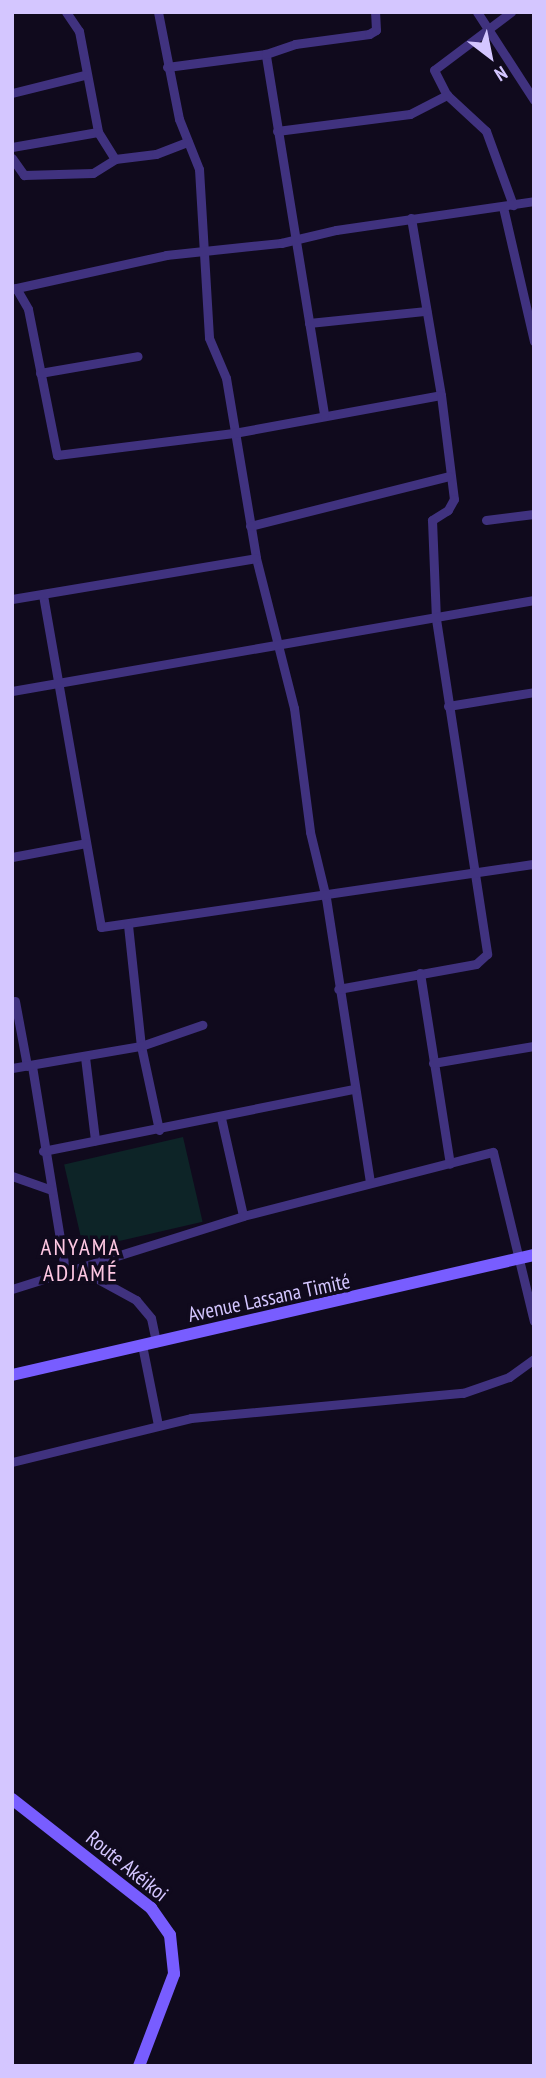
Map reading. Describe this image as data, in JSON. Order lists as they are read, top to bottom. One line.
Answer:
{"streets":{"street":["Avenue Lassana Timité","Route Akéikoi"]},"districts":["ANYAMA ADJAMÉ"],"north":"bottom right"}
